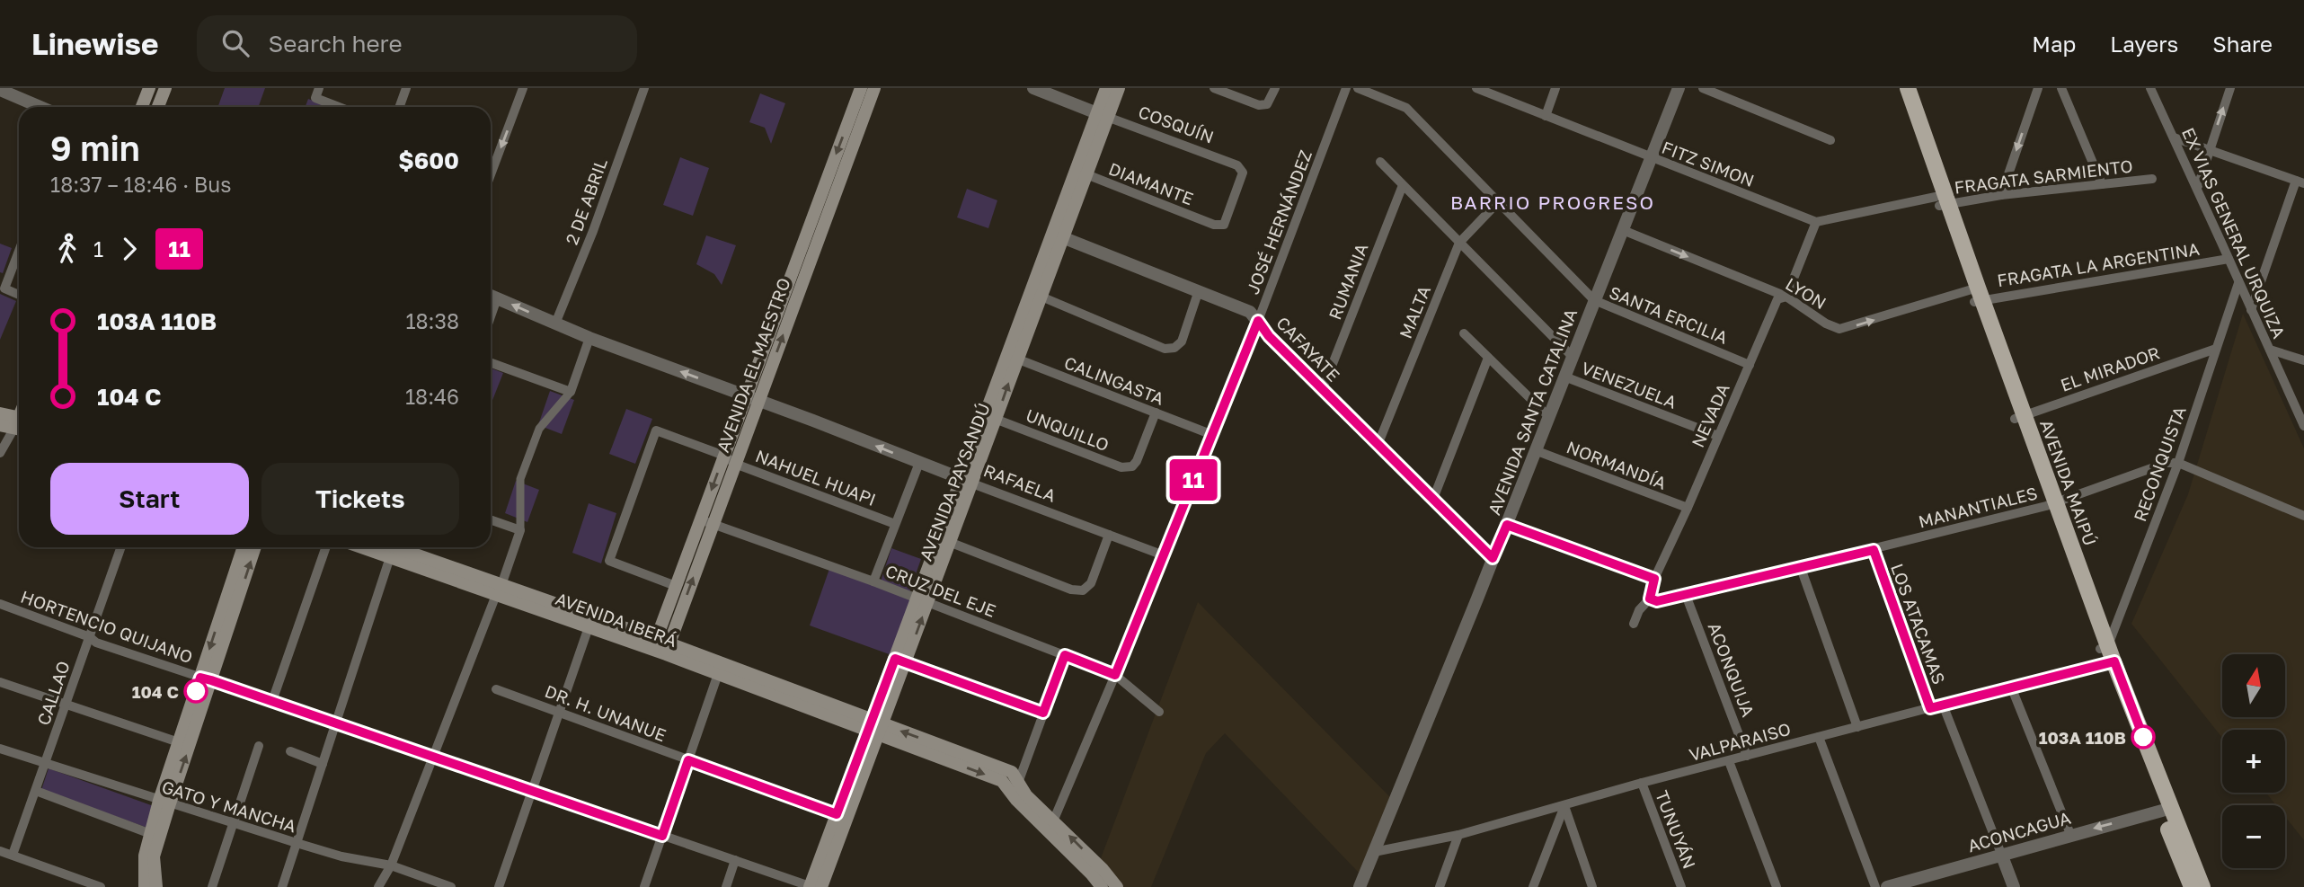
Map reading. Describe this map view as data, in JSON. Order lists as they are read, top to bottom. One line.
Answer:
{"streets":{"main road":["AVENIDA EL MAESTRO","AVENIDA PAYSANDÚ","AVENIDA MAIPÚ","AVENIDA IBERÁ"],"street":["COSQUÍN","FITZ SIMON","FRAGATA SARMIENTO","DIAMANTE","2 DE ABRIL","JOSÉ HERNÁNDEZ","EX VIAS GENERAL URQUIZA","FRAGATA LA ARGENTINA","RUMANIA","LYON","MALTA","SANTA ERCILIA","CAFAYATE","EL MIRADOR","CALINGASTA","VENEZUELA","AVENIDA SANTA CATALINA","NEVADA","UNQUILLO","RECONQUISTA","NORMANDÍA","NAHUEL HUAPI","RAFAELA","MANANTIALES","CRUZ DEL EJE","LOS ATACAMAS","HORTENCIO QUIJANO","ACONQUIJA","CALLAO","DR. H. UNANUE","VALPARAISO","GATO Y MANCHA","TUNUYÁN","ACONCAGUA"]},"crossings":[["COSQUÍN","DIAMANTE"],["COSQUÍN","AVENIDA PAYSANDÚ"],["FITZ SIMON","AVENIDA SANTA CATALINA"],["FITZ SIMON","NEVADA"],["FRAGATA SARMIENTO","AVENIDA MAIPÚ"],["DIAMANTE","AVENIDA PAYSANDÚ"],["2 DE ABRIL","RAFAELA"],["JOSÉ HERNÁNDEZ","CAFAYATE"],["JOSÉ HERNÁNDEZ","CALINGASTA"],["JOSÉ HERNÁNDEZ","RAFAELA"],["JOSÉ HERNÁNDEZ","CRUZ DEL EJE"],["EX VIAS GENERAL URQUIZA","FRAGATA LA ARGENTINA"],["EX VIAS GENERAL URQUIZA","RECONQUISTA"],["FRAGATA LA ARGENTINA","LYON"],["FRAGATA LA ARGENTINA","AVENIDA MAIPÚ"],["RUMANIA","CAFAYATE"],["RUMANIA","VENEZUELA"],["LYON","AVENIDA SANTA CATALINA"],["LYON","NEVADA"],["LYON","AVENIDA MAIPÚ"],["MALTA","SANTA ERCILIA"],["MALTA","CAFAYATE"],["MALTA","VENEZUELA"],["SANTA ERCILIA","AVENIDA SANTA CATALINA"],["SANTA ERCILIA","NEVADA"],["CAFAYATE","AVENIDA SANTA CATALINA"],["CAFAYATE","AVENIDA PAYSANDÚ"],["AVENIDA EL MAESTRO","NAHUEL HUAPI"],["AVENIDA EL MAESTRO","RAFAELA"],["AVENIDA EL MAESTRO","CRUZ DEL EJE"],["AVENIDA EL MAESTRO","AVENIDA IBERÁ"],["EL MIRADOR","RECONQUISTA"],["EL MIRADOR","AVENIDA MAIPÚ"],["CALINGASTA","UNQUILLO"],["CALINGASTA","AVENIDA PAYSANDÚ"],["VENEZUELA","AVENIDA SANTA CATALINA"],["VENEZUELA","NEVADA"],["AVENIDA SANTA CATALINA","NORMANDÍA"],["AVENIDA SANTA CATALINA","VALPARAISO"],["NEVADA","NORMANDÍA"],["NEVADA","MANANTIALES"],["UNQUILLO","AVENIDA PAYSANDÚ"],["RECONQUISTA","AVENIDA MAIPÚ"],["RECONQUISTA","MANANTIALES"],["RECONQUISTA","VALPARAISO"],["AVENIDA PAYSANDÚ","RAFAELA"],["AVENIDA PAYSANDÚ","CRUZ DEL EJE"],["AVENIDA PAYSANDÚ","AVENIDA IBERÁ"],["AVENIDA PAYSANDÚ","HORTENCIO QUIJANO"],["AVENIDA PAYSANDÚ","DR. H. UNANUE"],["AVENIDA MAIPÚ","MANANTIALES"],["AVENIDA MAIPÚ","VALPARAISO"],["AVENIDA MAIPÚ","ACONCAGUA"],["MANANTIALES","LOS ATACAMAS"],["MANANTIALES","ACONQUIJA"],["LOS ATACAMAS","VALPARAISO"],["LOS ATACAMAS","ACONCAGUA"],["HORTENCIO QUIJANO","CALLAO"],["ACONQUIJA","VALPARAISO"],["CALLAO","GATO Y MANCHA"],["VALPARAISO","TUNUYÁN"]],"one_way":["LYON","RAFAELA"],"districts":["BARRIO PROGRESO"],"places":["104 C","103A 110B"],"lines":["bus line 11"],"north":"top","page":{"header":"Linewise","search":"Search here","nav":["Map","Layers","Share"],"on_map":"11","heading":["9 min","18:37 – 18:46 · Bus","$600"],"legs":["1","11"],"list":[{"name":"103A 110B","value":"18:38"},{"name":"104 C","value":"18:46"}],"buttons":["Start","Tickets"],"map_buttons":["+","−"]}}
